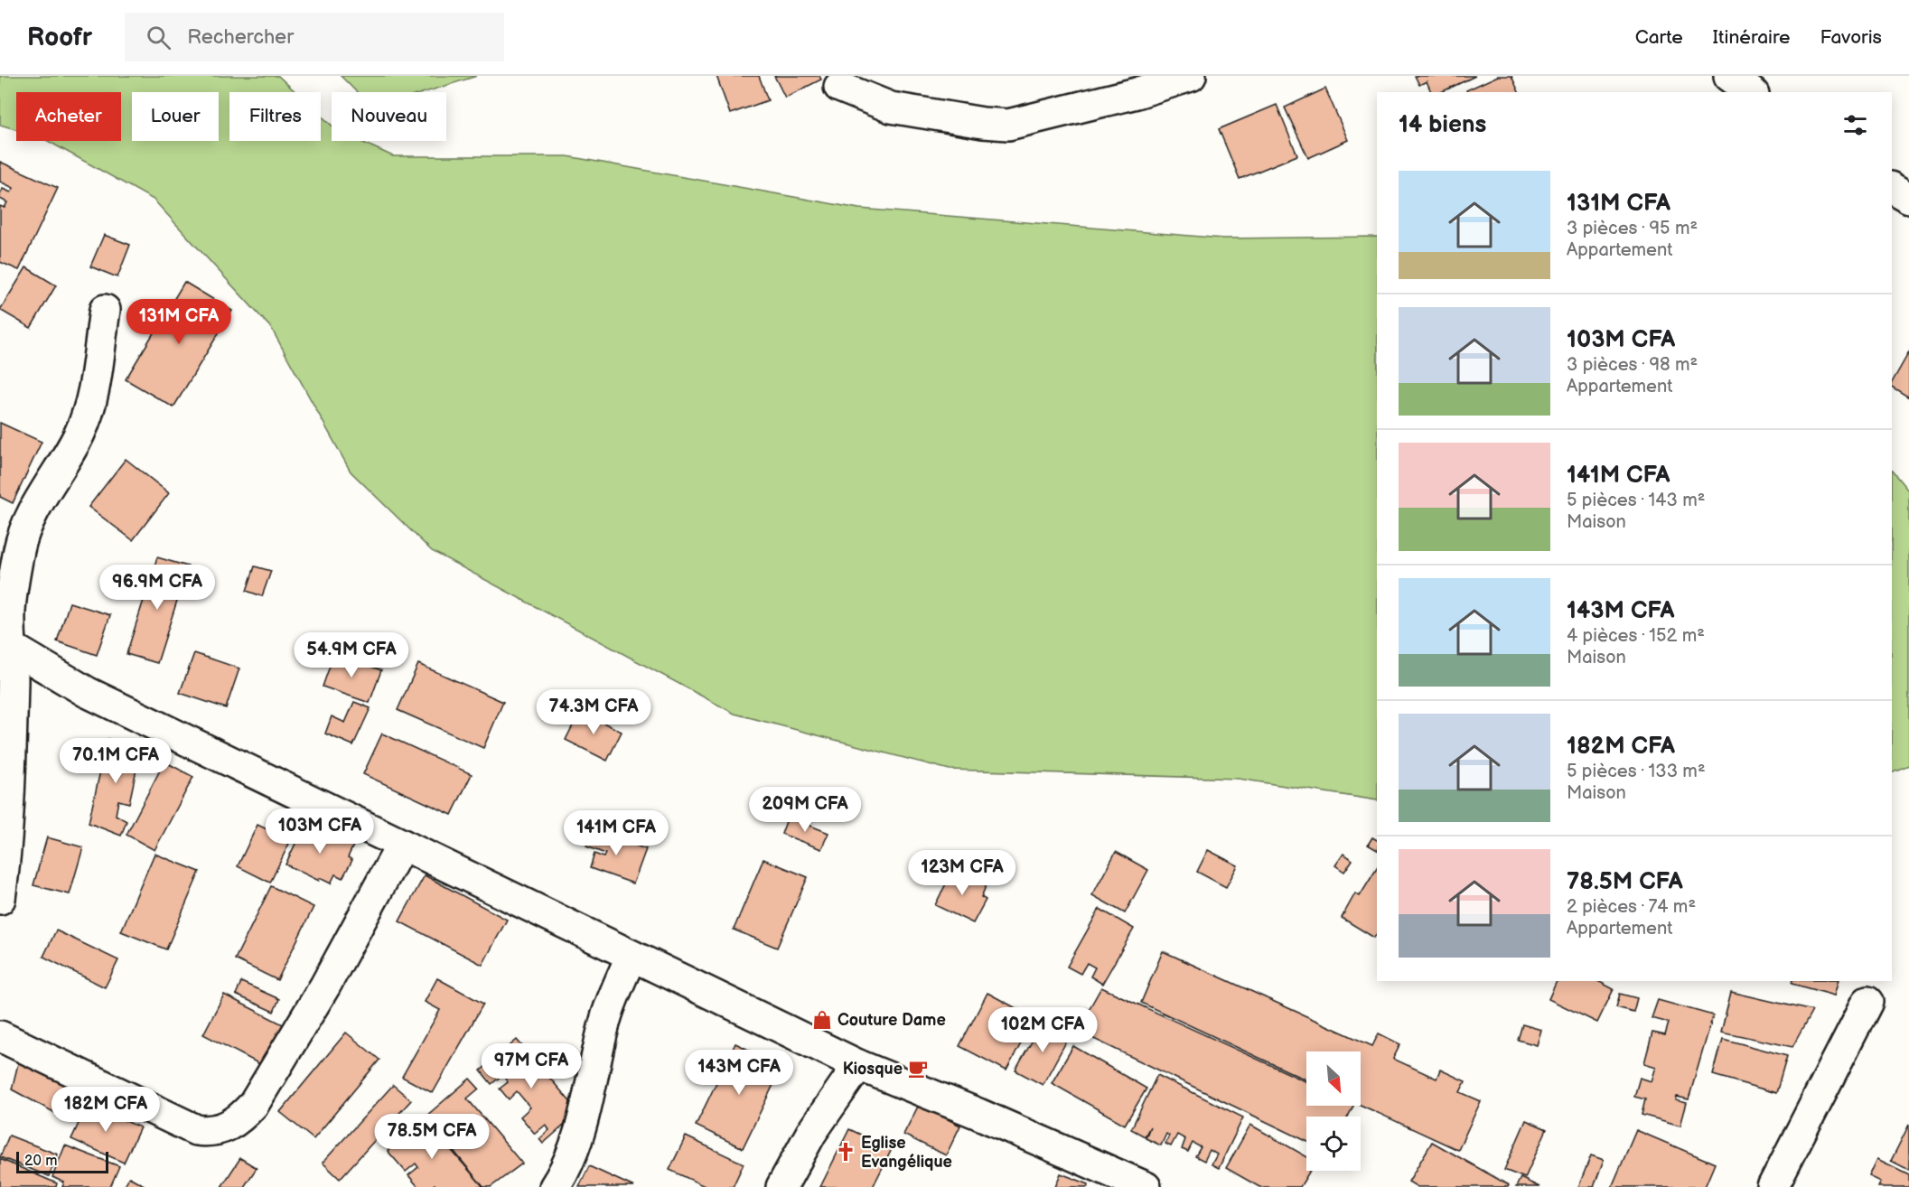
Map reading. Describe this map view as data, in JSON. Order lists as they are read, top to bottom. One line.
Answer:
{"places":{"shop":["Couture Dame"],"cafe":["Kiosque"],"church":["Eglise Evangélique"]},"scale_bar":"20 m","north":"bottom right","page":{"header":"Roofr","search":"Rechercher","nav":["Carte","Itinéraire","Favoris"],"chip":["Acheter","Louer","Filtres","Nouveau"],"heading":"14 biens","list":[{"name":"131M CFA","note":"3 pièces · 95 m² · Appartement"},{"name":"103M CFA","note":"3 pièces · 98 m² · Appartement"},{"name":"141M CFA","note":"5 pièces · 143 m² · Maison"},{"name":"143M CFA","note":"4 pièces · 152 m² · Maison"},{"name":"182M CFA","note":"5 pièces · 133 m² · Maison"},{"name":"78.5M CFA","note":"2 pièces · 74 m² · Appartement"}],"price":["131M CFA","96.9M CFA","54.9M CFA","74.3M CFA","70.1M CFA","209M CFA","103M CFA","141M CFA","123M CFA","102M CFA","97M CFA","143M CFA","182M CFA","78.5M CFA"],"scale":"20 m"}}
